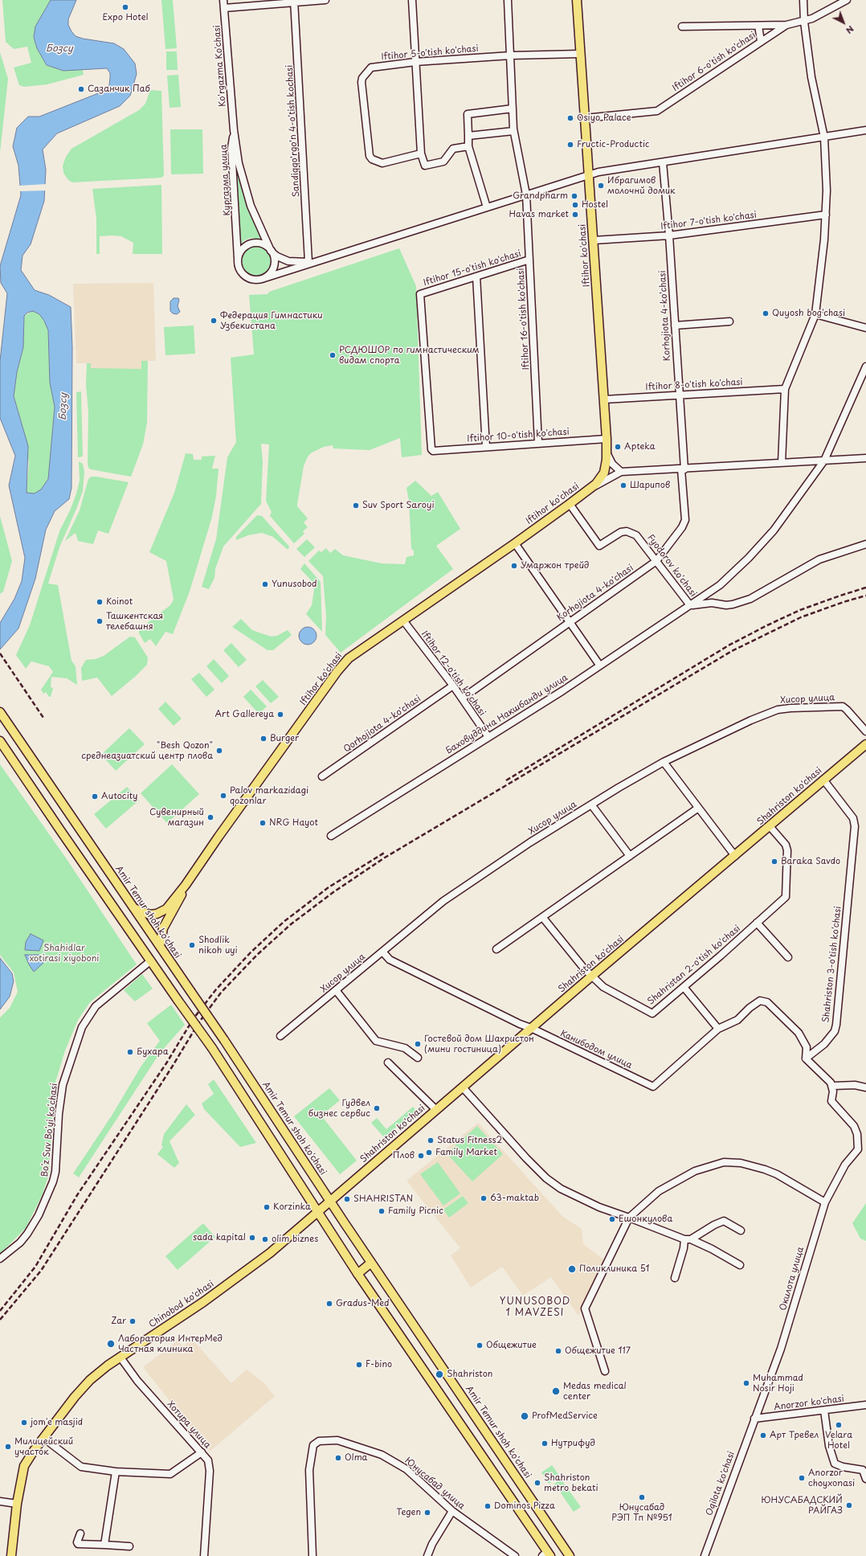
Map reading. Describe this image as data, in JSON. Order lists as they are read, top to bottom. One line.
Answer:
{"streets":{"main road":["Iftihor ko'chasi","Shahriston ko'chasi","Amir Temur shoh ko'chasi","Chinobod ko'chasi"],"street":["Iftihor 5-o'tish ko'chasi","Iftihor 6-o'tish ko'chasi","Ko'rgazma Ko'chasi","Sandiqqo'rgo'n 4-o'tish kochasi","Кургазма улица","Iftihor 7-o'tish ko'chasi","Iftihor 15-o'tish ko'chasi","Korhojiota 4-ko'chasi","Iftihor 16-o'tish ko'chasi","Iftihor 8-o'tish ko'chasi","Iftihor 10-o'tish ko'chasi","Fyodorov ko'chasi","Iftihor 12-o'tish ko'chasi","Хисор улица","Баховуддина Накшбанди улица","Qorhojiota 4-ko'chasi","Shahriston 3-o'tish ko'chasi","Shahristan 2-o'tish ko'chasi","Канибодом улица","Boʻz Suv Boʻyi koʻchasi","Окилота улица","Anorzor ko'chasi","Хотира улица","Юнусабад улица","Oqilota ko'chasi"]},"crossings":[["Iftihor 5-o'tish ko'chasi","Iftihor ko'chasi"],["Iftihor 6-o'tish ko'chasi","Iftihor ko'chasi"],["Ko'rgazma Ko'chasi","Кургазма улица"],["Iftihor 7-o'tish ko'chasi","Iftihor ko'chasi"],["Iftihor 7-o'tish ko'chasi","Korhojiota 4-ko'chasi"],["Iftihor ko'chasi","Iftihor 8-o'tish ko'chasi"],["Iftihor ko'chasi","Iftihor 10-o'tish ko'chasi"],["Iftihor ko'chasi","Fyodorov ko'chasi"],["Iftihor ko'chasi","Iftihor 12-o'tish ko'chasi"],["Iftihor ko'chasi","Amir Temur shoh ko'chasi"],["Iftihor 15-o'tish ko'chasi","Iftihor 16-o'tish ko'chasi"],["Iftihor 15-o'tish ko'chasi","Iftihor 10-o'tish ko'chasi"],["Korhojiota 4-ko'chasi","Iftihor 8-o'tish ko'chasi"],["Korhojiota 4-ko'chasi","Fyodorov ko'chasi"],["Korhojiota 4-ko'chasi","Iftihor 12-o'tish ko'chasi"],["Iftihor 16-o'tish ko'chasi","Iftihor 10-o'tish ko'chasi"],["Fyodorov ko'chasi","Баховуддина Накшбанди улица"],["Iftihor 12-o'tish ko'chasi","Баховуддина Накшбанди улица"],["Iftihor 12-o'tish ko'chasi","Qorhojiota 4-ko'chasi"],["Хисор улица","Канибодом улица"],["Shahriston ko'chasi","Amir Temur shoh ko'chasi"],["Shahriston ko'chasi","Shahriston 3-o'tish ko'chasi"],["Shahriston ko'chasi","Shahristan 2-o'tish ko'chasi"],["Shahriston ko'chasi","Канибодом улица"],["Shahriston ko'chasi","Chinobod ko'chasi"],["Окилота улица","Anorzor ko'chasi"],["Окилота улица","Oqilota ko'chasi"],["Chinobod ko'chasi","Хотира улица"],["Anorzor ko'chasi","Oqilota ko'chasi"]],"districts":["YUNUSOBOD 1 MAVZESI"],"water":["Бозсу"],"parks":["Shahidlar xotirasi xiyoboni"],"places":["Expo Hotel","Сазанчик Паб","Osiyo Palace","Fructic-Productic","Ибрагимов молочнй домик","Grandpharm","Hostel","Havas market","Quyosh bog'chasi","Федерация Гимнастики Узбекистана","РСДЮШОР по гимнастическим видам спорта","Apteka","Шарипов","Suv Sport Saroyi","Умаржон трейд","Yunusobod","Koinot","Ташкентская телебашня","Art Gallereya","Burger","\"Besh Qozon\" среднеазиатский центр плова","Palov markazidagi qozonlar","Autocity","Сувенирный магазин","NRG Hayot","Baraka Savdo","Shodlik nikoh uyi","Гостевой дом Шахристон (мини гостиница)","Бухара","Гудвел бизнес сервис","Status Fitness2","Family Market","Плов","63-maktab","SHAHRISTAN","Korzinka","Family Picnic","Ешонкулова","sada kapital","olim biznes","Поликлиника 51","Gradus-Med","Zar","Лаборатория ИнтерМед Частная клиника","Общежитие","Общежитие 117","F-bino","Shahriston","Muhammad Nosir Hoji","Medas medical center","ProfMedService","jom'e masjid","Velara Hotel","Арт Тревел","Нутрифуд","Милицейский участок","Olma","Anorzor choyxonasi","Shahriston metro bekati","Юнусабад РЭП Тп №951","ЮНУСАБАДСКИЙ РАЙГАЗ","Dominos Pizza","Tegen"],"north":"bottom right"}
